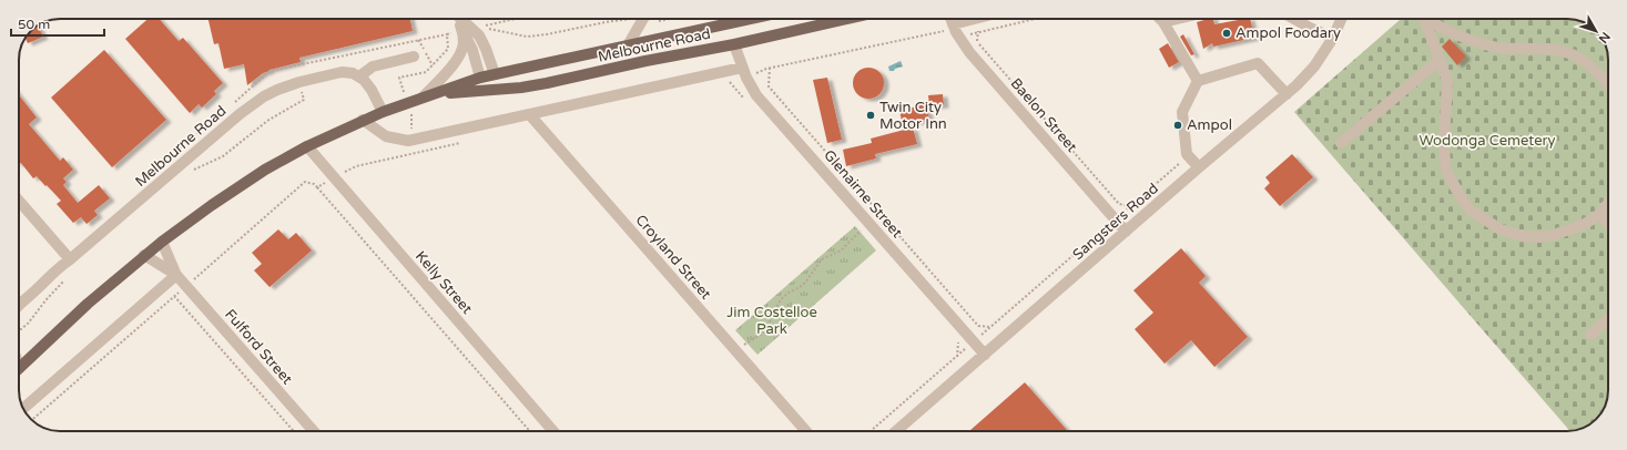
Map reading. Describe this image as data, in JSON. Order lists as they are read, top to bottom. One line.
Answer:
{"streets":{"main road":["Melbourne Road"],"street":["Baelon Street","Glenairne Street","Sangsters Road","Croyland Street","Kelly Street","Fulford Street"]},"crossings":[["Melbourne Road","Glenairne Street"],["Melbourne Road","Kelly Street"],["Melbourne Road","Fulford Street"],["Baelon Street","Sangsters Road"],["Glenairne Street","Sangsters Road"]],"parks":["Wodonga Cemetery","Jim Costelloe Park"],"places":["Ampol Foodary","Twin City Motor Inn","Ampol"],"scale_bar":"50 m","north":"bottom right"}
